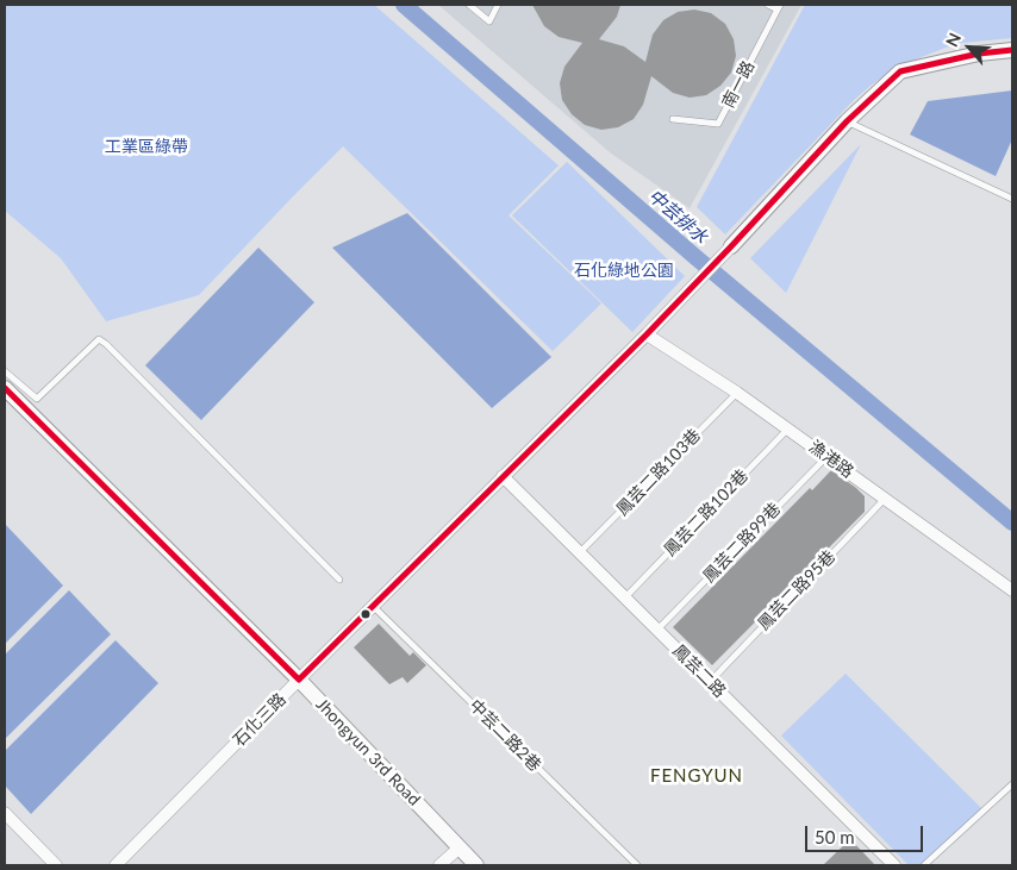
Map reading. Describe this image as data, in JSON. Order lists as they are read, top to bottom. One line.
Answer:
{"streets":{"street":["漁港路","鳳芸二路","石化三路","Jhongyun 3rd Road"],"lane":["南一路","鳳芸二路103巷","鳳芸二路102巷","鳳芸二路99巷","鳳芸二路95巷","中芸二路2巷"]},"crossings":[["漁港路","鳳芸二路103巷"],["漁港路","鳳芸二路102巷"],["漁港路","鳳芸二路99巷"],["漁港路","鳳芸二路95巷"],["漁港路","石化三路"],["鳳芸二路103巷","鳳芸二路"],["鳳芸二路102巷","鳳芸二路"],["鳳芸二路99巷","鳳芸二路"],["鳳芸二路95巷","鳳芸二路"],["鳳芸二路","石化三路"],["石化三路","中芸二路2巷"],["石化三路","Jhongyun 3rd Road"]],"districts":["FENGYUN"],"water":["中芸排水"],"parks":["工業區綠帶","石化綠地公園"],"scale_bar":"50 m","north":"top left"}
